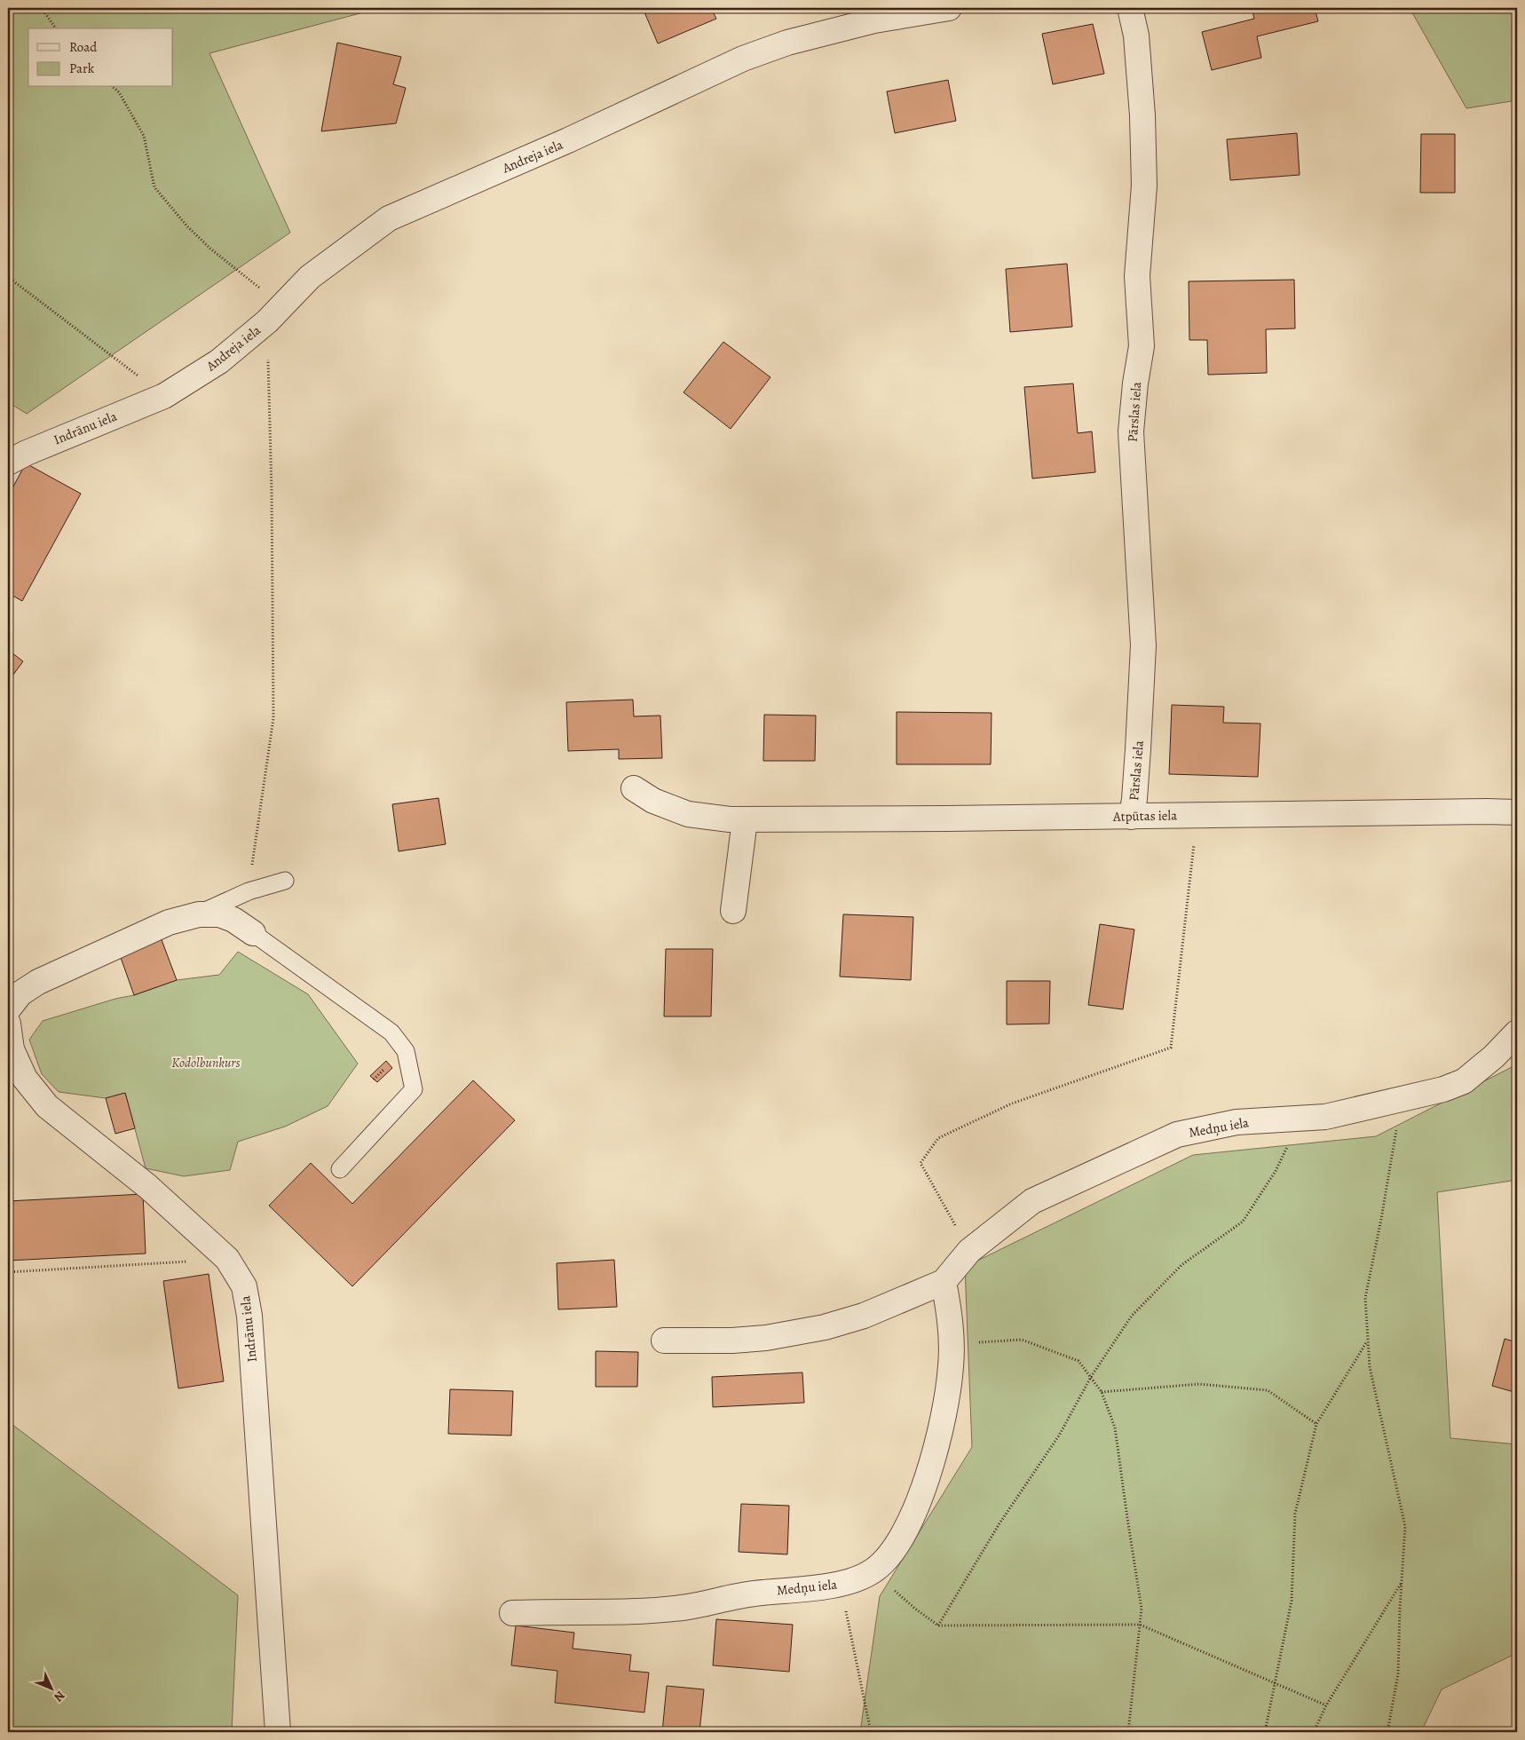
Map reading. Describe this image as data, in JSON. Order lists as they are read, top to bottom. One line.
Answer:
{"streets":{"street":["Andreja iela","Pārslas iela","Indrānu iela","Atpūtas iela","Medņu iela"]},"crossings":[["Andreja iela","Indrānu iela"],["Pārslas iela","Atpūtas iela"]],"parks":["Kodolbunkurs"],"legend":["Road","Park"],"north":"bottom right"}
